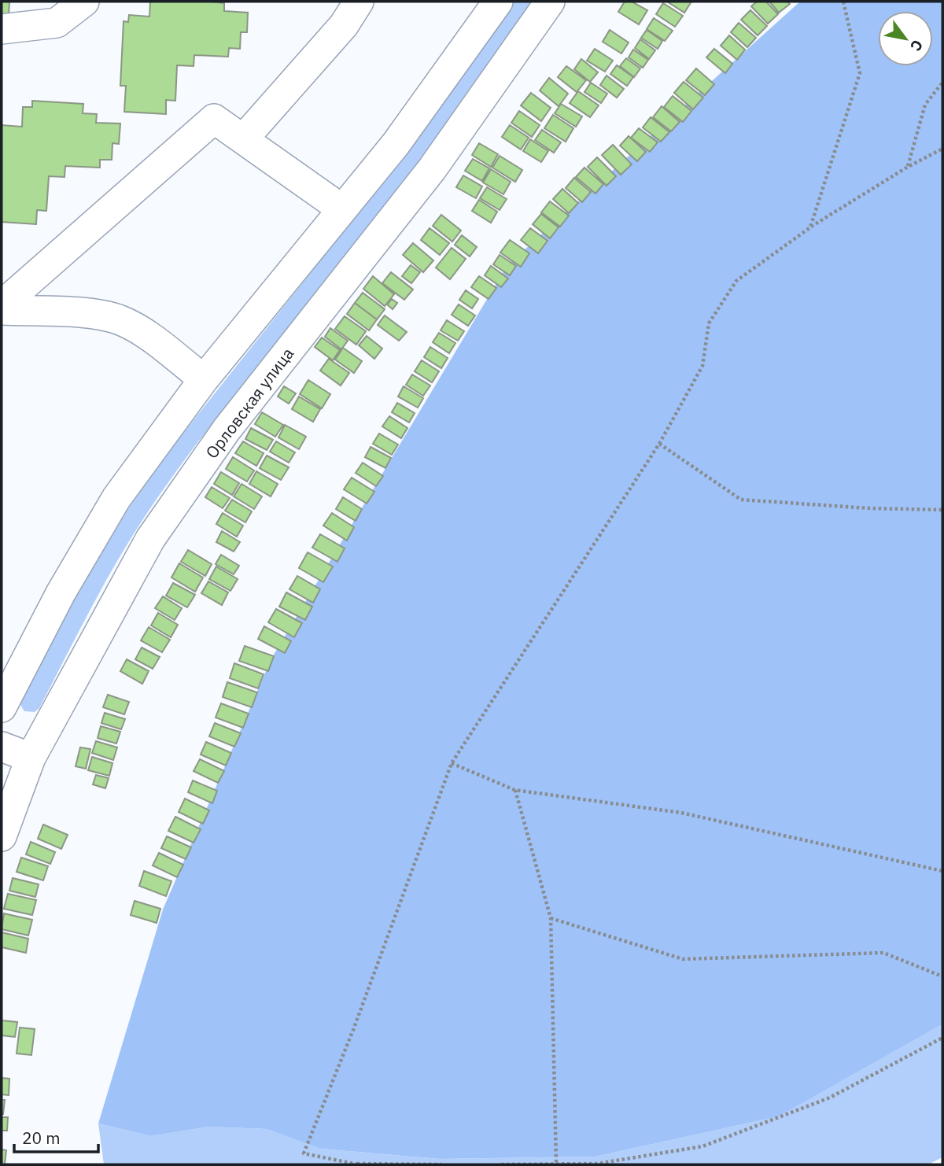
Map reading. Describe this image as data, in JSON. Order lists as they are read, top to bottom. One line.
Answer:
{"streets":{"street":["Орловская улица"]},"scale_bar":"20 m","north":"bottom right"}
